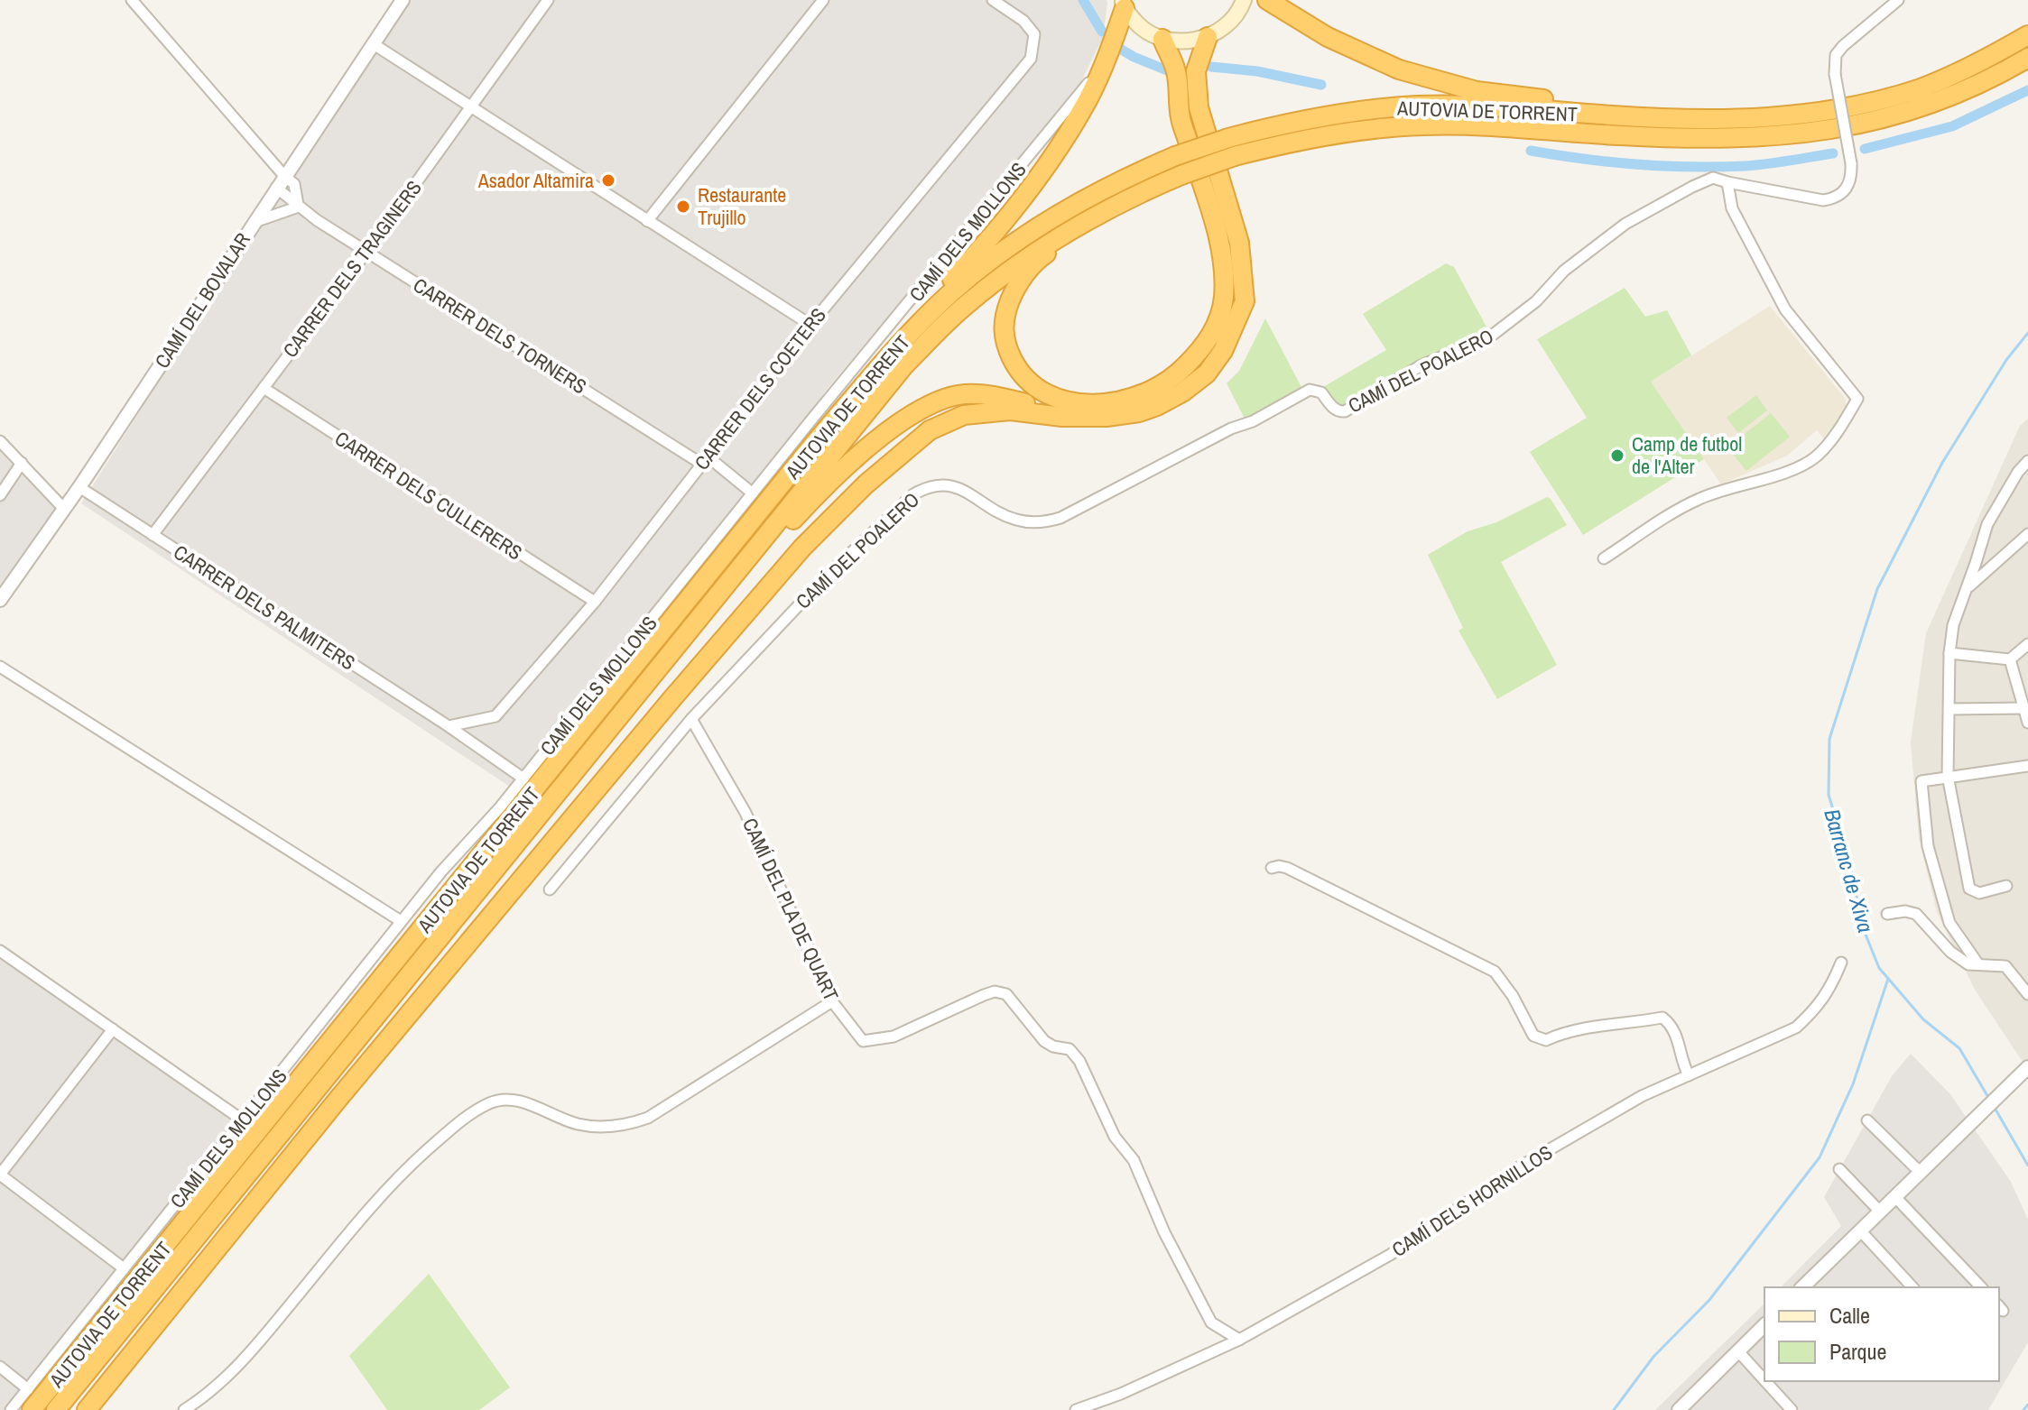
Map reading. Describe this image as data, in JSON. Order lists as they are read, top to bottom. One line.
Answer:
{"streets":{"highway":["AUTOVIA DE TORRENT"],"street":["CAMÍ DELS MOLLONS","CARRER DELS TRAGINERS","CAMÍ DEL BOVALAR","CARRER DELS TORNERS","CAMÍ DEL POALERO","CARRER DELS COETERS","CARRER DELS CULLERERS","CARRER DELS PALMITERS","CAMÍ DEL PLA DE QUART","CAMÍ DELS HORNILLOS"]},"crossings":[["CAMÍ DELS MOLLONS","CARRER DELS TORNERS"],["CAMÍ DELS MOLLONS","CARRER DELS PALMITERS"],["CARRER DELS TRAGINERS","CARRER DELS TORNERS"],["CARRER DELS TRAGINERS","CARRER DELS CULLERERS"],["CARRER DELS TRAGINERS","CARRER DELS PALMITERS"],["CAMÍ DEL BOVALAR","CARRER DELS TORNERS"],["CAMÍ DEL BOVALAR","CARRER DELS PALMITERS"],["CARRER DELS TORNERS","CARRER DELS COETERS"],["CAMÍ DEL POALERO","CAMÍ DEL PLA DE QUART"],["CARRER DELS COETERS","CARRER DELS CULLERERS"],["CARRER DELS COETERS","CARRER DELS PALMITERS"],["CAMÍ DEL PLA DE QUART","CAMÍ DELS HORNILLOS"]],"water":["Barranc de Xiva"],"places":["Asador Altamira","Restaurante Trujillo","Camp de futbol de l'Alter"],"legend":["Calle","Parque"]}
